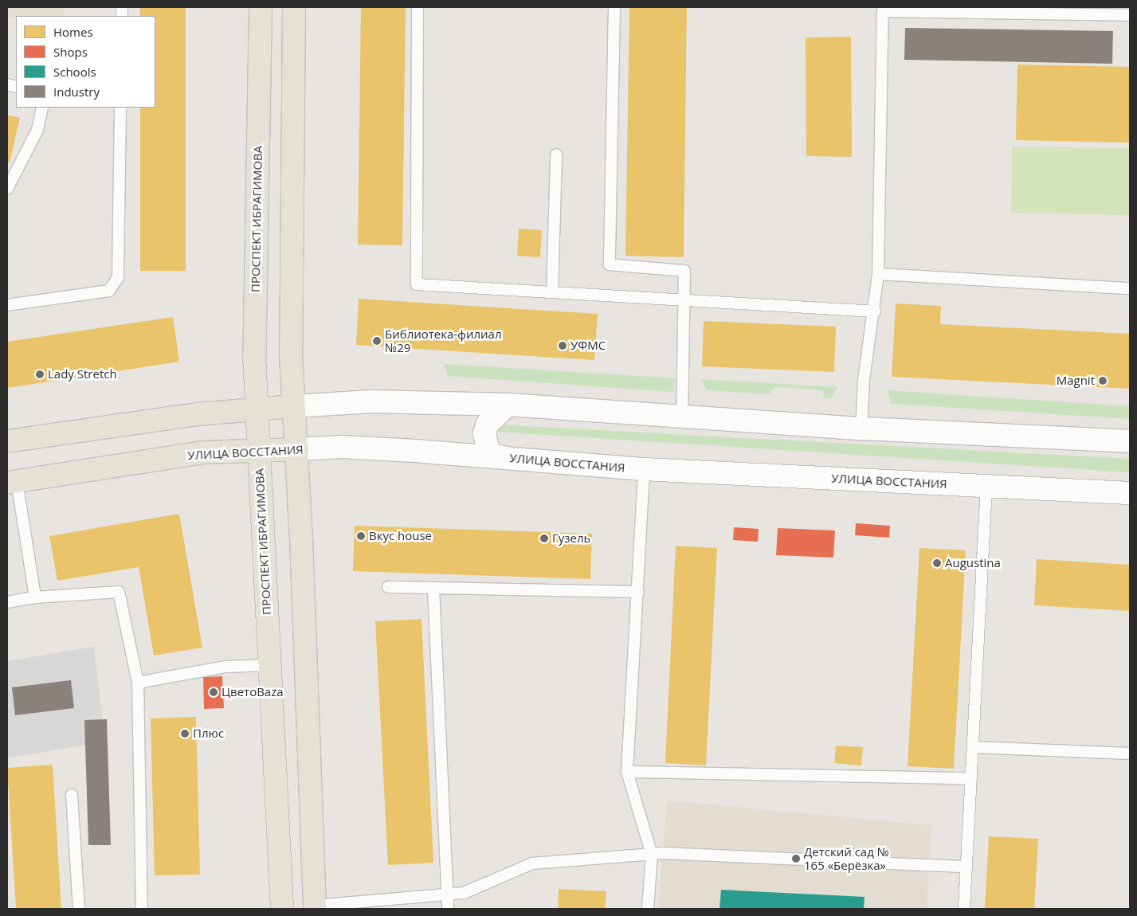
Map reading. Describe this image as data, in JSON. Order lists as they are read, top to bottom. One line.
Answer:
{"streets":{"main road":["ПРОСПЕКТ ИБРАГИМОВА","УЛИЦА ВОССТАНИЯ"]},"crossings":[["ПРОСПЕКТ ИБРАГИМОВА","УЛИЦА ВОССТАНИЯ"]],"places":["Библиотека-филиал №29","УФМС","Lady Stretch","Magnit","Вкус house","Гузель","Augustina","ЦветоBaza","Плюс","Детский сад № 165 «Берёзка»"],"legend":["Homes","Shops","Schools","Industry"]}
